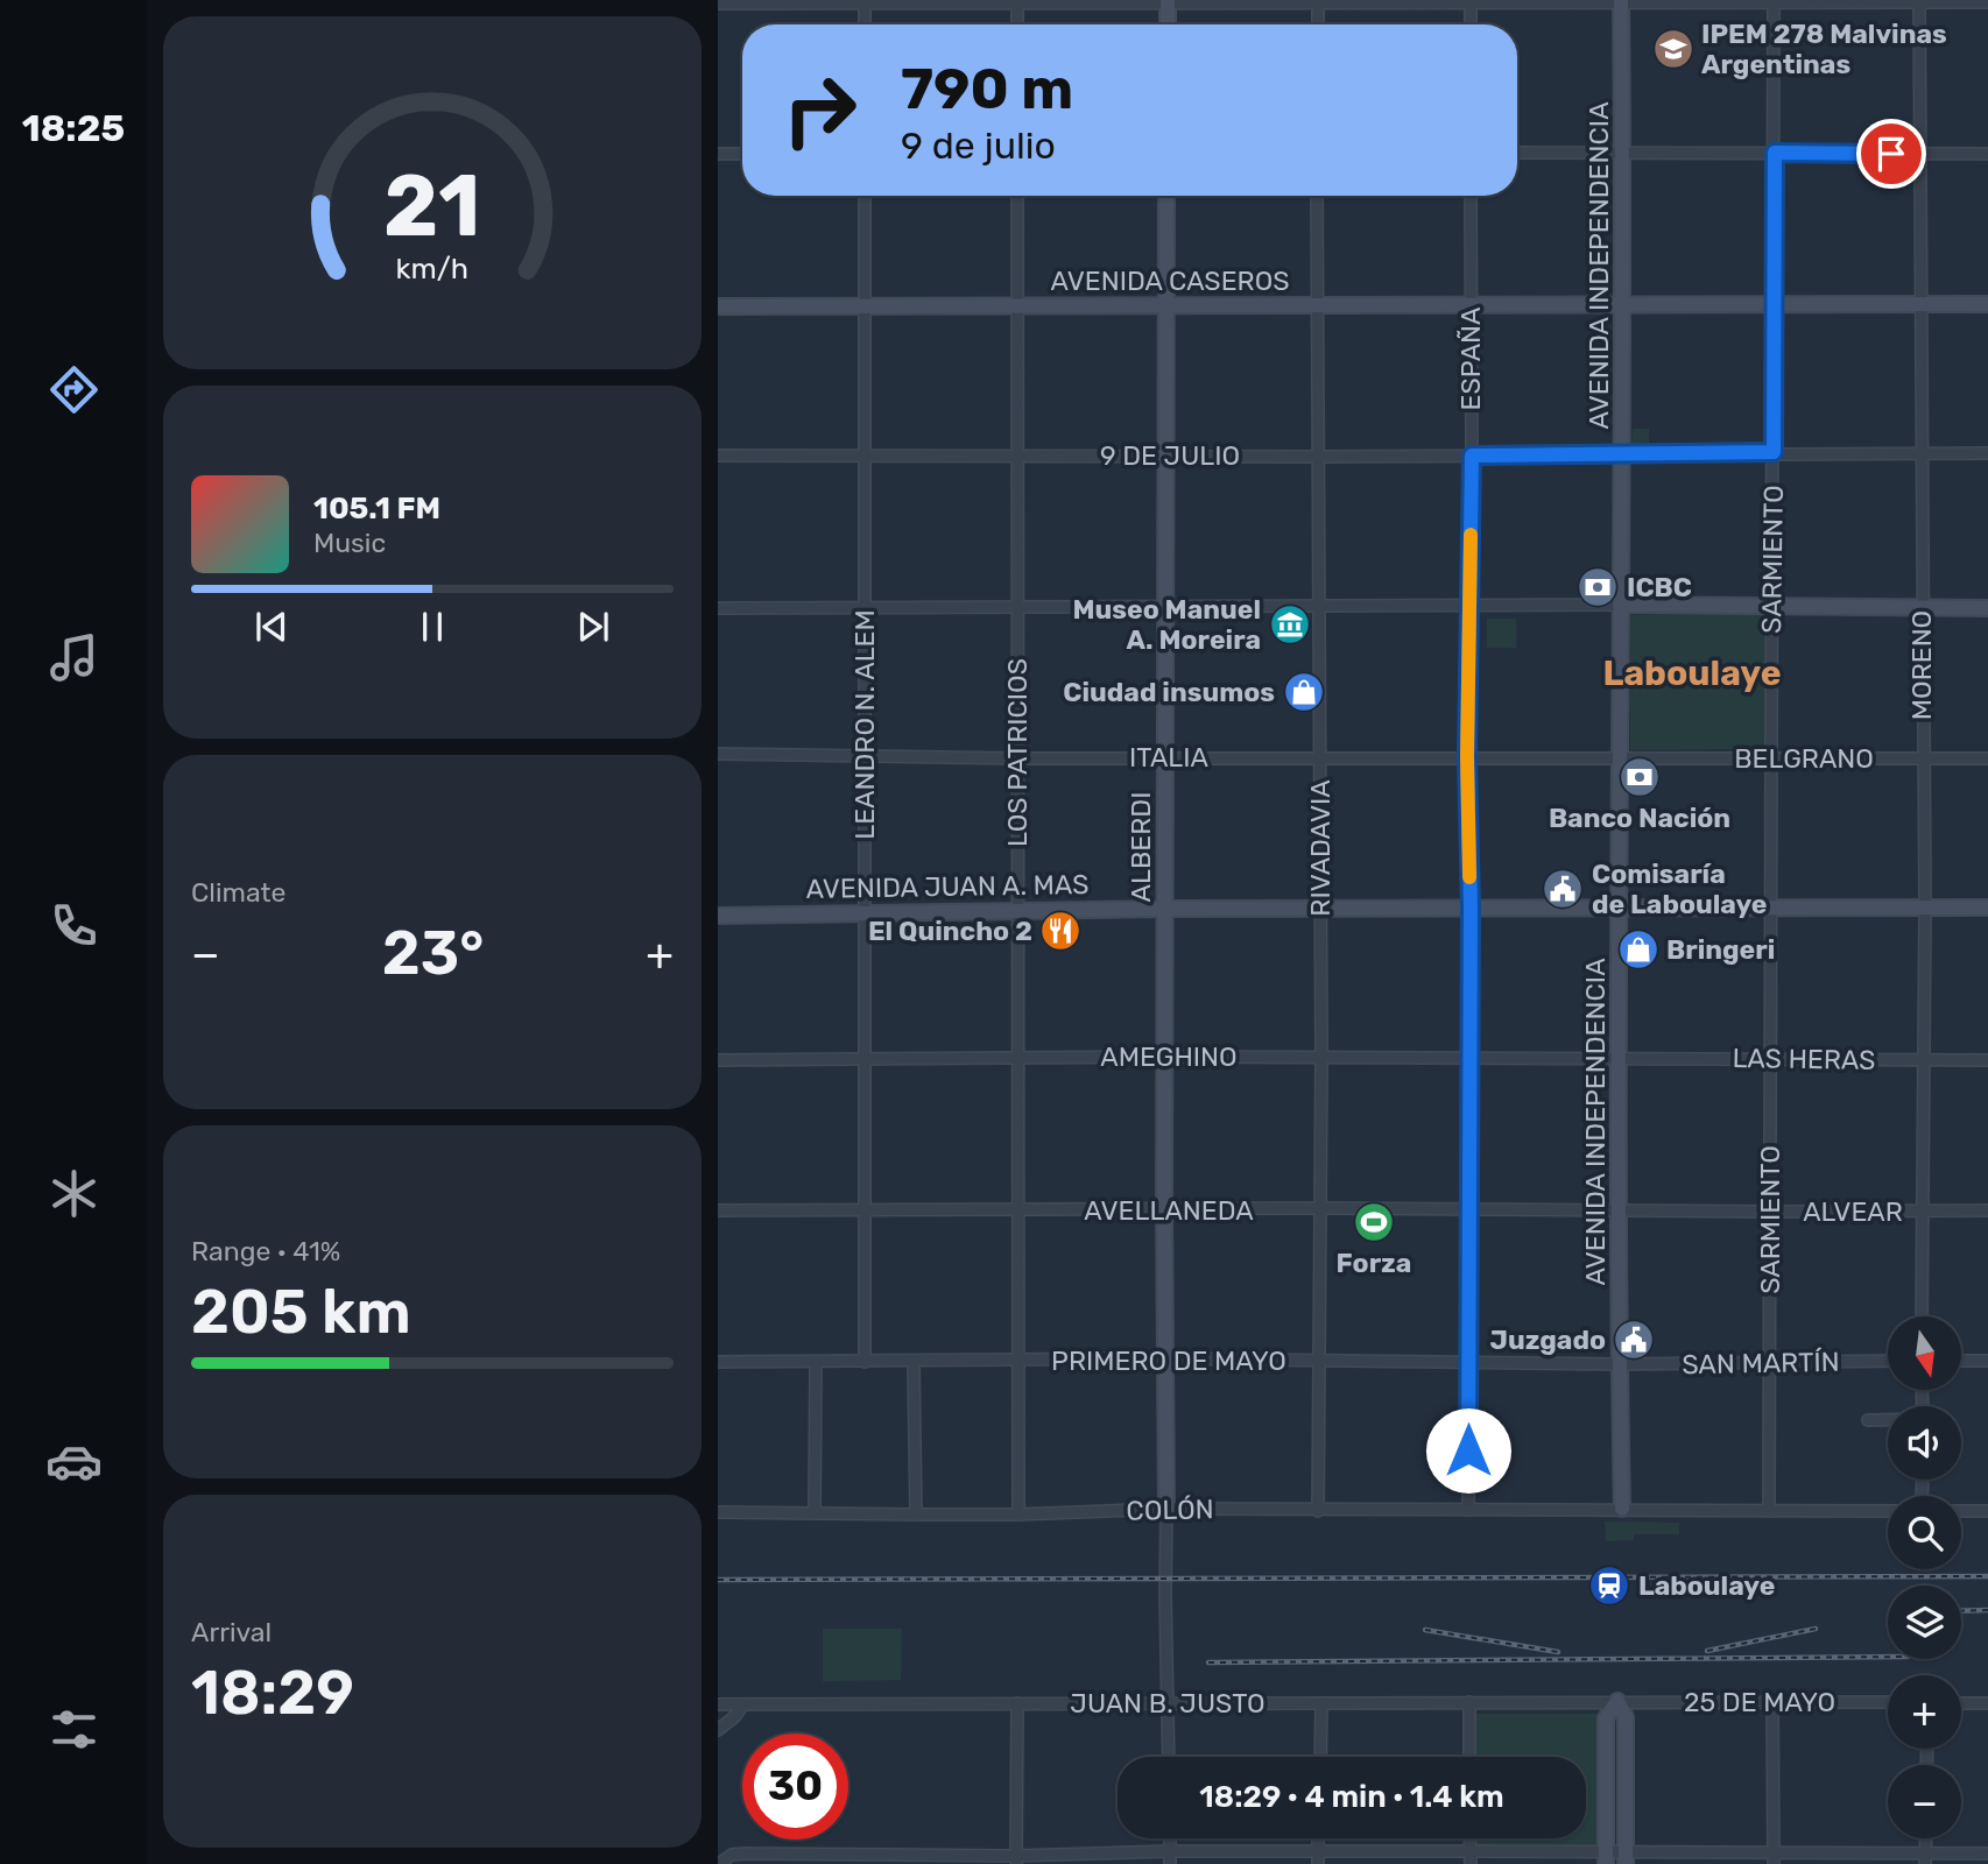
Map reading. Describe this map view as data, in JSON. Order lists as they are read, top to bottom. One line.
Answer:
{"streets":{"main road":["AVENIDA INDEPENDENCIA","AVENIDA CASEROS","ALBERDI","AVENIDA JUAN A. MAS"],"street":["ESPAÑA","9 DE JULIO","SARMIENTO","MORENO","LEANDRO N. ALEM","LOS PATRICIOS","ITALIA","BELGRANO","RIVADAVIA","AMEGHINO","LAS HERAS","AVELLANEDA","ALVEAR","PRIMERO DE MAYO","SAN MARTÍN","COLÓN","25 DE MAYO","JUAN B. JUSTO"]},"crossings":[["AVENIDA INDEPENDENCIA","AVENIDA CASEROS"],["AVENIDA INDEPENDENCIA","9 DE JULIO"],["AVENIDA INDEPENDENCIA","ITALIA"],["AVENIDA INDEPENDENCIA","BELGRANO"],["AVENIDA INDEPENDENCIA","AVENIDA JUAN A. MAS"],["AVENIDA INDEPENDENCIA","AMEGHINO"],["AVENIDA INDEPENDENCIA","LAS HERAS"],["AVENIDA INDEPENDENCIA","AVELLANEDA"],["AVENIDA INDEPENDENCIA","ALVEAR"],["AVENIDA INDEPENDENCIA","PRIMERO DE MAYO"],["AVENIDA INDEPENDENCIA","SAN MARTÍN"],["AVENIDA INDEPENDENCIA","COLÓN"],["AVENIDA CASEROS","ESPAÑA"],["AVENIDA CASEROS","SARMIENTO"],["AVENIDA CASEROS","MORENO"],["AVENIDA CASEROS","LEANDRO N. ALEM"],["AVENIDA CASEROS","LOS PATRICIOS"],["AVENIDA CASEROS","ALBERDI"],["AVENIDA CASEROS","RIVADAVIA"],["ESPAÑA","9 DE JULIO"],["ESPAÑA","ITALIA"],["ESPAÑA","AVENIDA JUAN A. MAS"],["ESPAÑA","AMEGHINO"],["ESPAÑA","AVELLANEDA"],["ESPAÑA","PRIMERO DE MAYO"],["ESPAÑA","COLÓN"],["9 DE JULIO","SARMIENTO"],["9 DE JULIO","MORENO"],["9 DE JULIO","LEANDRO N. ALEM"],["9 DE JULIO","LOS PATRICIOS"],["9 DE JULIO","ALBERDI"],["9 DE JULIO","RIVADAVIA"],["SARMIENTO","BELGRANO"],["SARMIENTO","AVENIDA JUAN A. MAS"],["SARMIENTO","LAS HERAS"],["SARMIENTO","ALVEAR"],["SARMIENTO","SAN MARTÍN"],["SARMIENTO","COLÓN"],["MORENO","BELGRANO"],["MORENO","AVENIDA JUAN A. MAS"],["MORENO","LAS HERAS"],["MORENO","ALVEAR"],["LEANDRO N. ALEM","ITALIA"],["LEANDRO N. ALEM","AVENIDA JUAN A. MAS"],["LEANDRO N. ALEM","AMEGHINO"],["LEANDRO N. ALEM","AVELLANEDA"],["LEANDRO N. ALEM","PRIMERO DE MAYO"],["LOS PATRICIOS","ITALIA"],["LOS PATRICIOS","AVENIDA JUAN A. MAS"],["LOS PATRICIOS","AMEGHINO"],["LOS PATRICIOS","AVELLANEDA"],["LOS PATRICIOS","PRIMERO DE MAYO"],["LOS PATRICIOS","COLÓN"],["ITALIA","BELGRANO"],["ITALIA","ALBERDI"],["ITALIA","RIVADAVIA"],["ALBERDI","AVENIDA JUAN A. MAS"],["ALBERDI","AMEGHINO"],["ALBERDI","AVELLANEDA"],["ALBERDI","PRIMERO DE MAYO"],["ALBERDI","COLÓN"],["RIVADAVIA","AVENIDA JUAN A. MAS"],["RIVADAVIA","AMEGHINO"],["RIVADAVIA","AVELLANEDA"],["RIVADAVIA","PRIMERO DE MAYO"],["RIVADAVIA","COLÓN"],["AMEGHINO","LAS HERAS"],["AVELLANEDA","ALVEAR"],["PRIMERO DE MAYO","SAN MARTÍN"],["25 DE MAYO","JUAN B. JUSTO"]],"districts":["Laboulaye"],"places":{"school or university":["IPEM 278 Malvinas Argentinas"],"bank":["ICBC","Banco Nación"],"museum":["Museo Manuel A. Moreira"],"shop":["Ciudad insumos","Bringeri"],"public building":["Comisaría de Laboulaye","Juzgado"],"restaurant":["El Quincho 2"],"sports":["Forza"],"station":["Laboulaye"]},"north":"bottom","page":{"tabs":"18:25","turn":["790 m","9 de julio"],"song":["105.1 FM","Music"],"tile":["Climate",["Range · 41%","205 km"],["Arrival","18:29"]],"heat":["−","23°","+"],"map_buttons":["+","−"],"limit":"30","trip":"18:29 · 4 min · 1.4 km","gauge":["21","km/h"]}}
